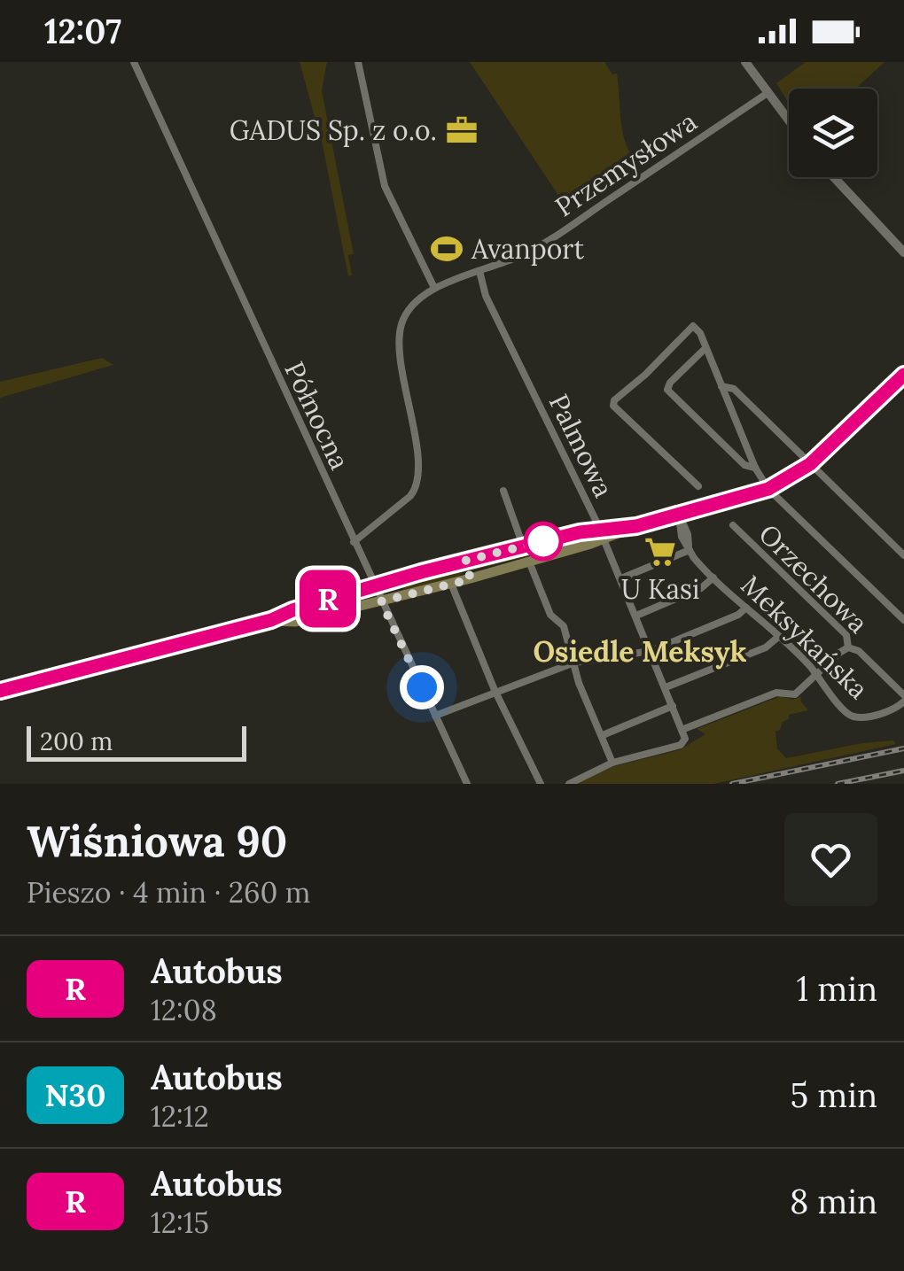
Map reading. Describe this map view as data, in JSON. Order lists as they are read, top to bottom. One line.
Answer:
{"streets":{"street":["Przemysłowa","Północna","Palmowa","Orzechowa","Meksykańska"]},"crossings":[["Przemysłowa","Północna"],["Przemysłowa","Palmowa"],["Orzechowa","Meksykańska"]],"districts":["Osiedle Meksyk"],"places":{"office":["GADUS Sp. z o.o."],"sports":["Avanport"],"supermarket":["U Kasi"]},"lines":["bus line R"],"scale_bar":"200 m","page":{"status":"12:07","on_map":"R","scale":"200 m","heading":["Wiśniowa 90","Pieszo · 4 min · 260 m"],"list":[{"mark":"R","name":"Autobus","note":"12:08","value":"1 min"},{"mark":"N30","name":"Autobus","note":"12:12","value":"5 min"},{"mark":"R","name":"Autobus","note":"12:15","value":"8 min"}]}}
